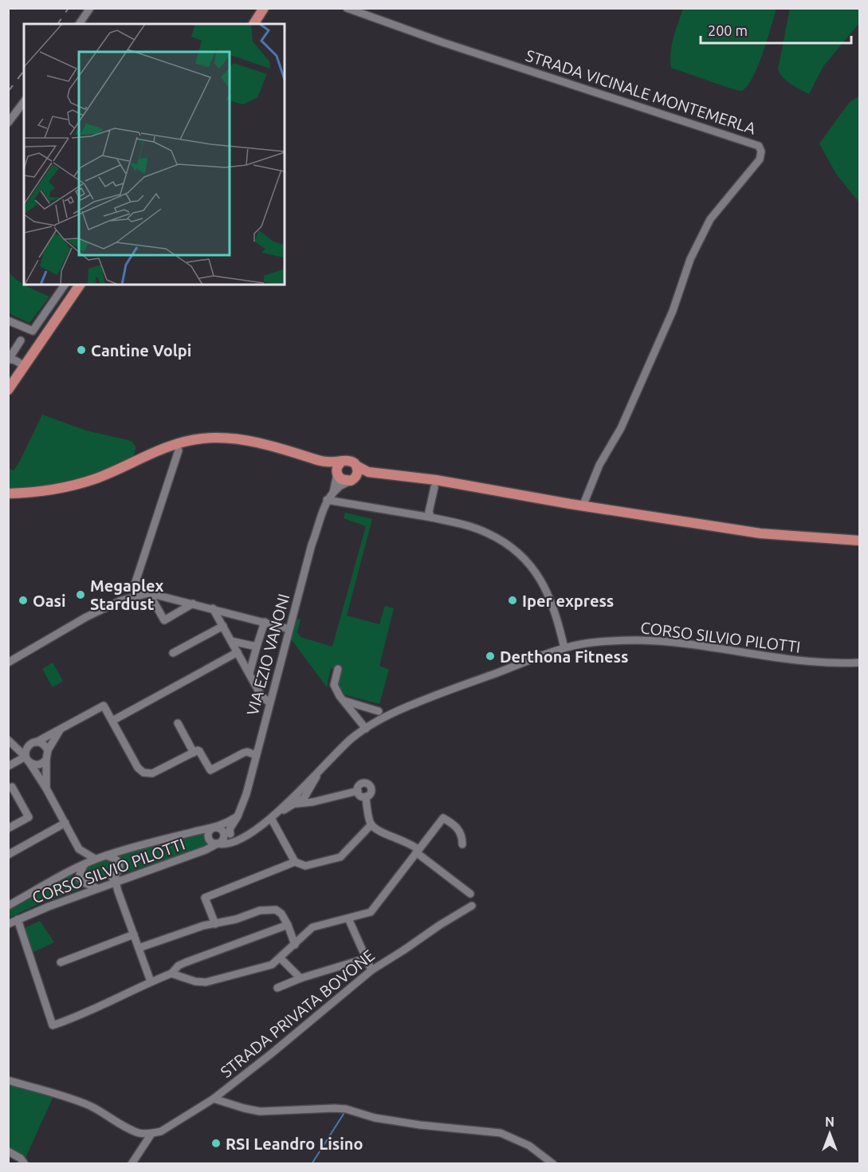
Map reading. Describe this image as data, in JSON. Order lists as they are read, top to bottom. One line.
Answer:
{"streets":{"street":["STRADA VICINALE MONTEMERLA","CORSO SILVIO PILOTTI","VIA EZIO VANONI","STRADA PRIVATA BOVONE"]},"places":["Cantine Volpi","Megaplex Stardust","Oasi","Iper express","Derthona Fitness","RSI Leandro Lisino"],"scale_bar":"200 m","north":"top"}
